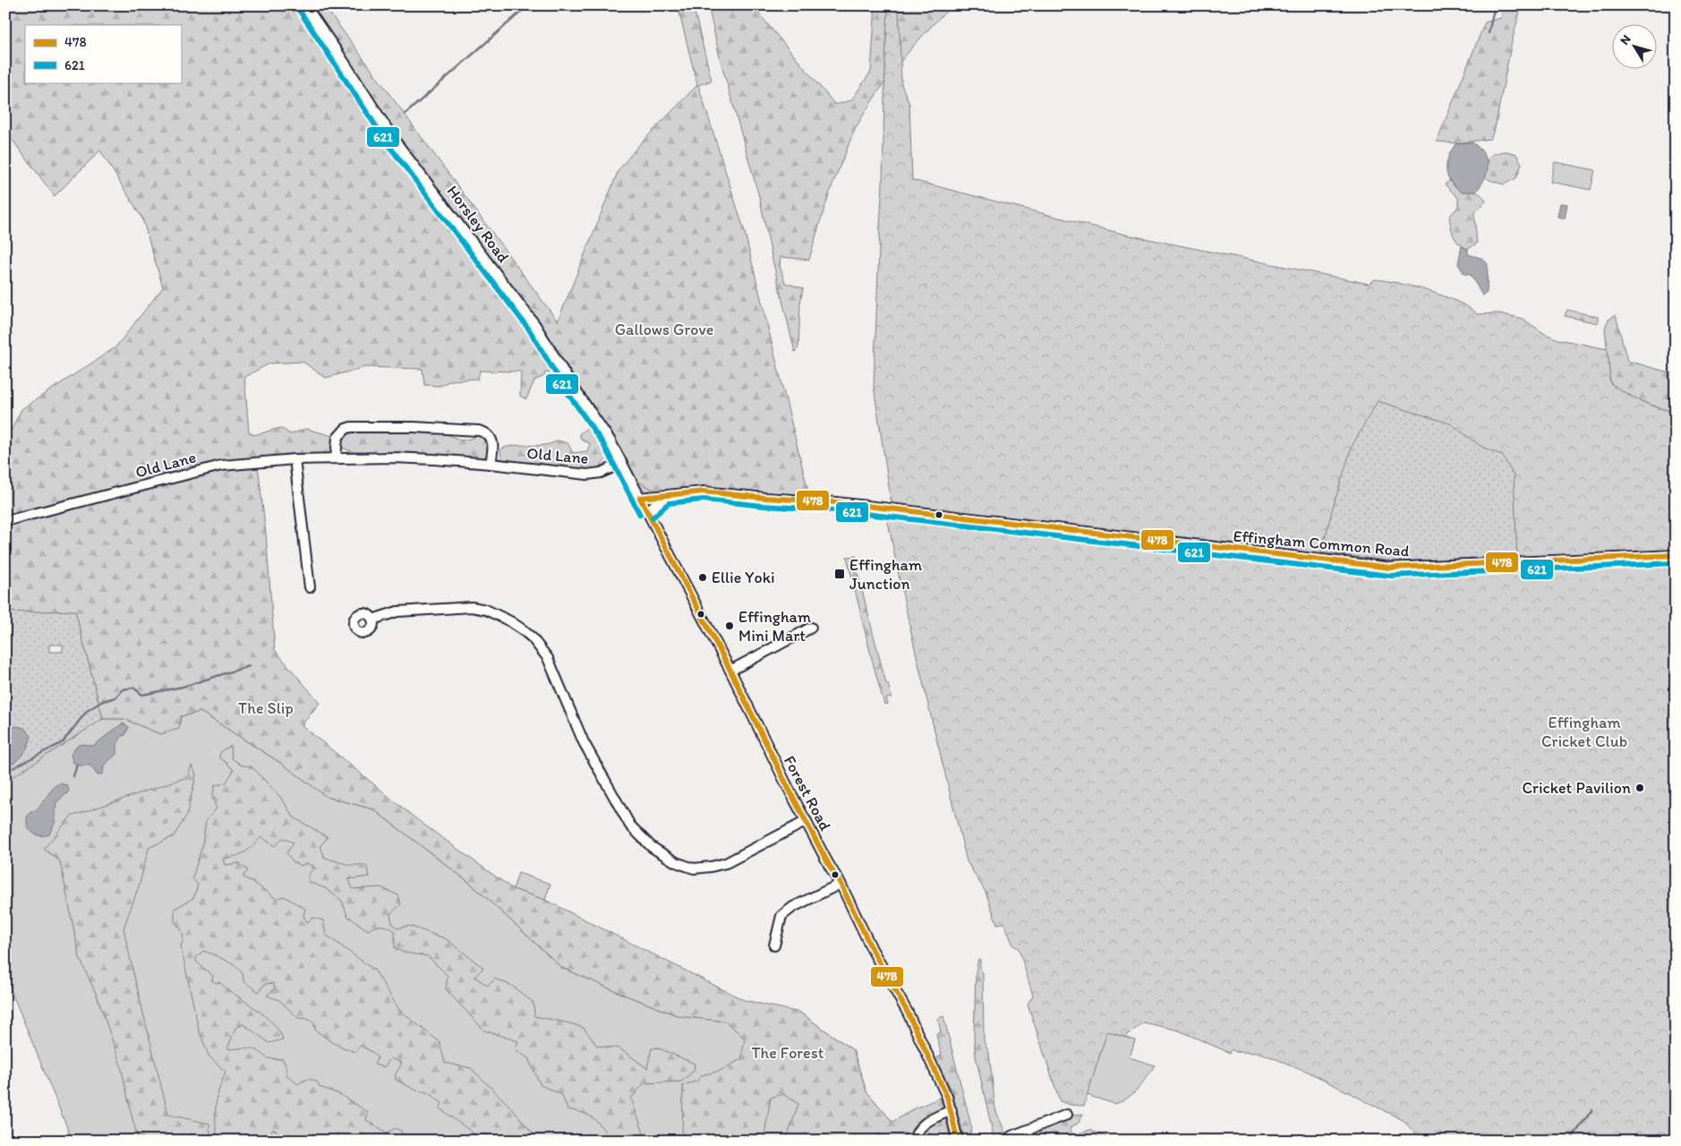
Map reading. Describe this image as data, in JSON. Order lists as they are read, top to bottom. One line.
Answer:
{"streets":{"street":["Horsley Road","Old Lane","Effingham Common Road","Forest Road"]},"crossings":[["Horsley Road","Old Lane"],["Horsley Road","Forest Road"],["Old Lane","Forest Road"],["Effingham Common Road","Forest Road"]],"parks":["Gallows Grove","The Slip","Effingham Cricket Club","The Forest"],"places":{"transit":["Effingham Junction"],"other":["Ellie Yoki","Effingham Mini Mart","Cricket Pavilion"]},"lines":["transit line 621","transit line 478"],"legend":["478","621"],"north":"top left"}
